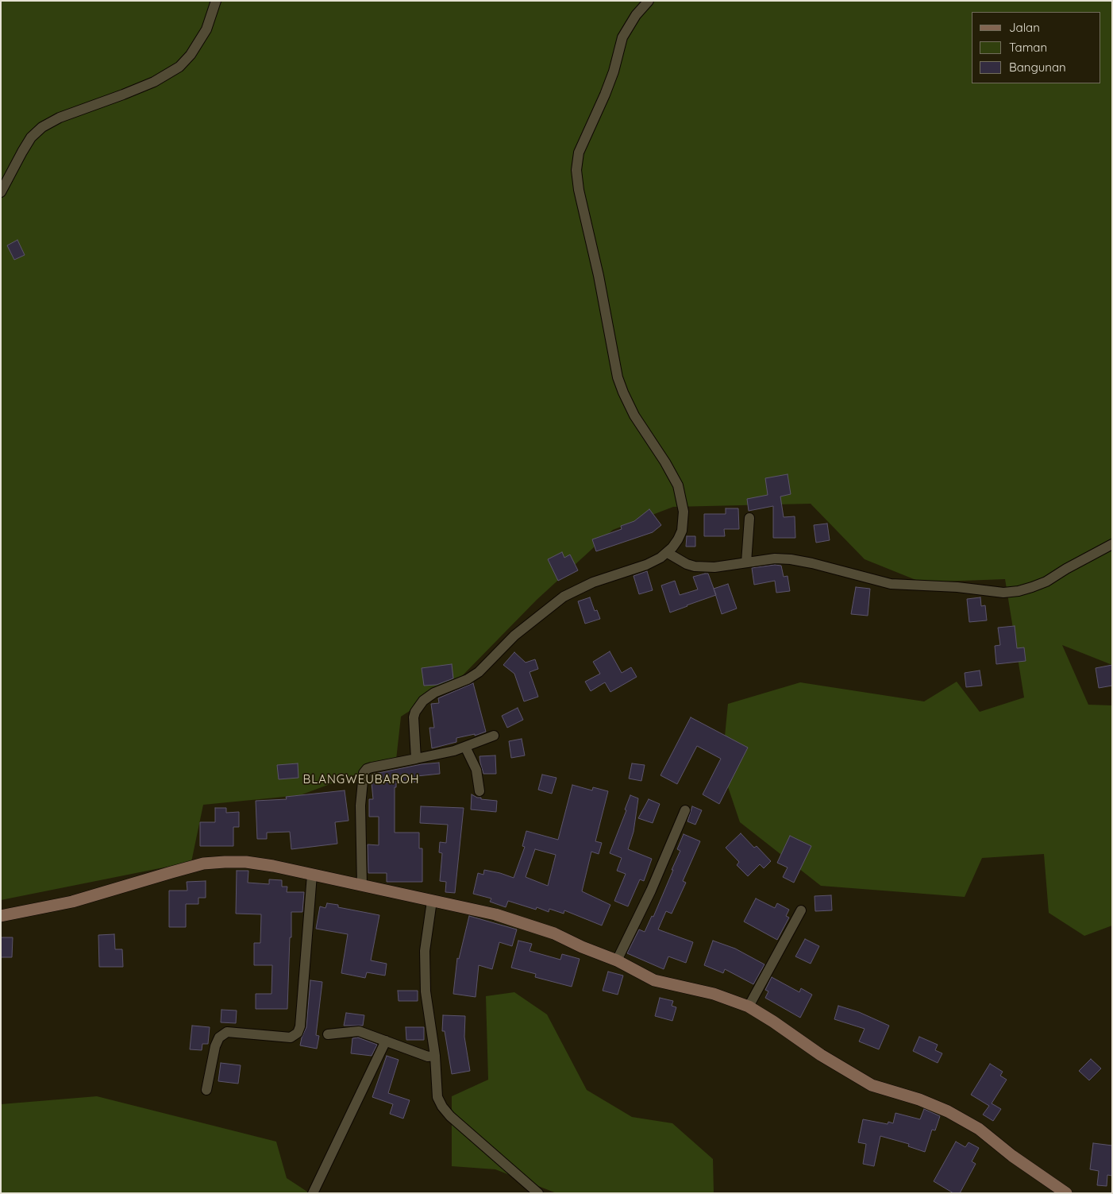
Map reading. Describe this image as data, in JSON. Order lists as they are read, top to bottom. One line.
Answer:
{"districts":["BLANGWEUBAROH"],"legend":["Jalan","Taman","Bangunan"]}
